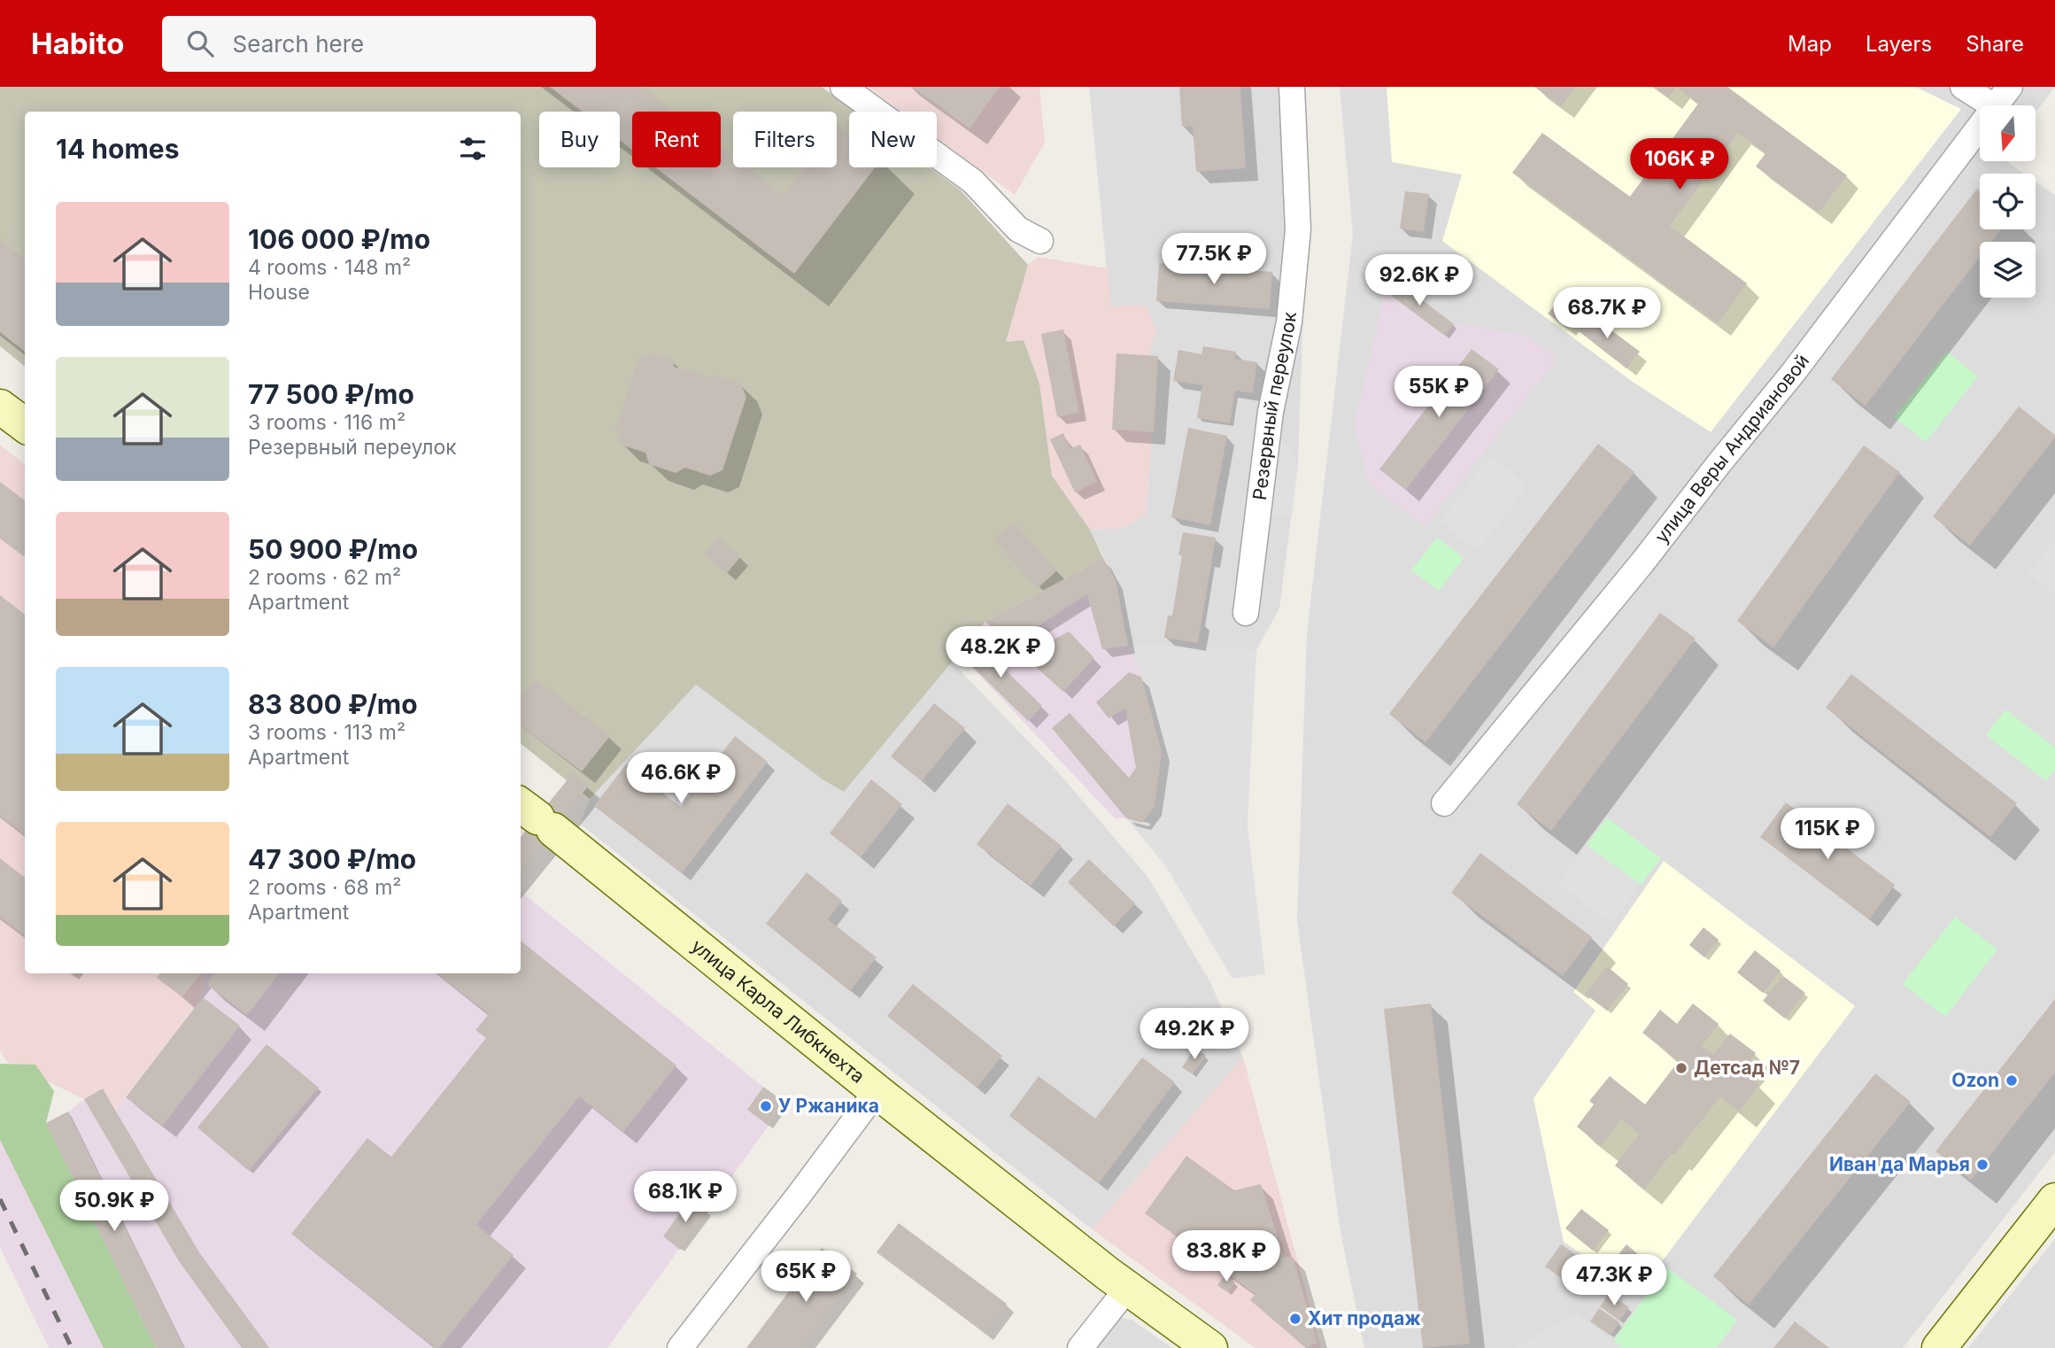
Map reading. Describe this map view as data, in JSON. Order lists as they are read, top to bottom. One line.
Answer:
{"streets":{"main road":["улица Карла Либкнехта"],"street":["Резервный переулок","улица Веры Андриановой"]},"places":["Детсад №7","Ozon","У Ржаника","Иван да Марья","Хит продаж"],"north":"bottom","page":{"header":"Habito","search":"Search here","nav":["Map","Layers","Share"],"chip":["Buy","Rent","Filters","New"],"heading":"14 homes","price":["106K ₽","77.5K ₽","92.6K ₽","68.7K ₽","55K ₽","48.2K ₽","46.6K ₽","115K ₽","49.2K ₽","68.1K ₽","50.9K ₽","83.8K ₽","65K ₽","47.3K ₽"],"list":[{"name":"106 000 ₽/mo","note":"4 rooms · 148 m² · House"},{"name":"77 500 ₽/mo","note":"3 rooms · 116 m² · Резервный переулок"},{"name":"50 900 ₽/mo","note":"2 rooms · 62 m² · Apartment"},{"name":"83 800 ₽/mo","note":"3 rooms · 113 m² · Apartment"},{"name":"47 300 ₽/mo","note":"2 rooms · 68 m² · Apartment"}]}}
